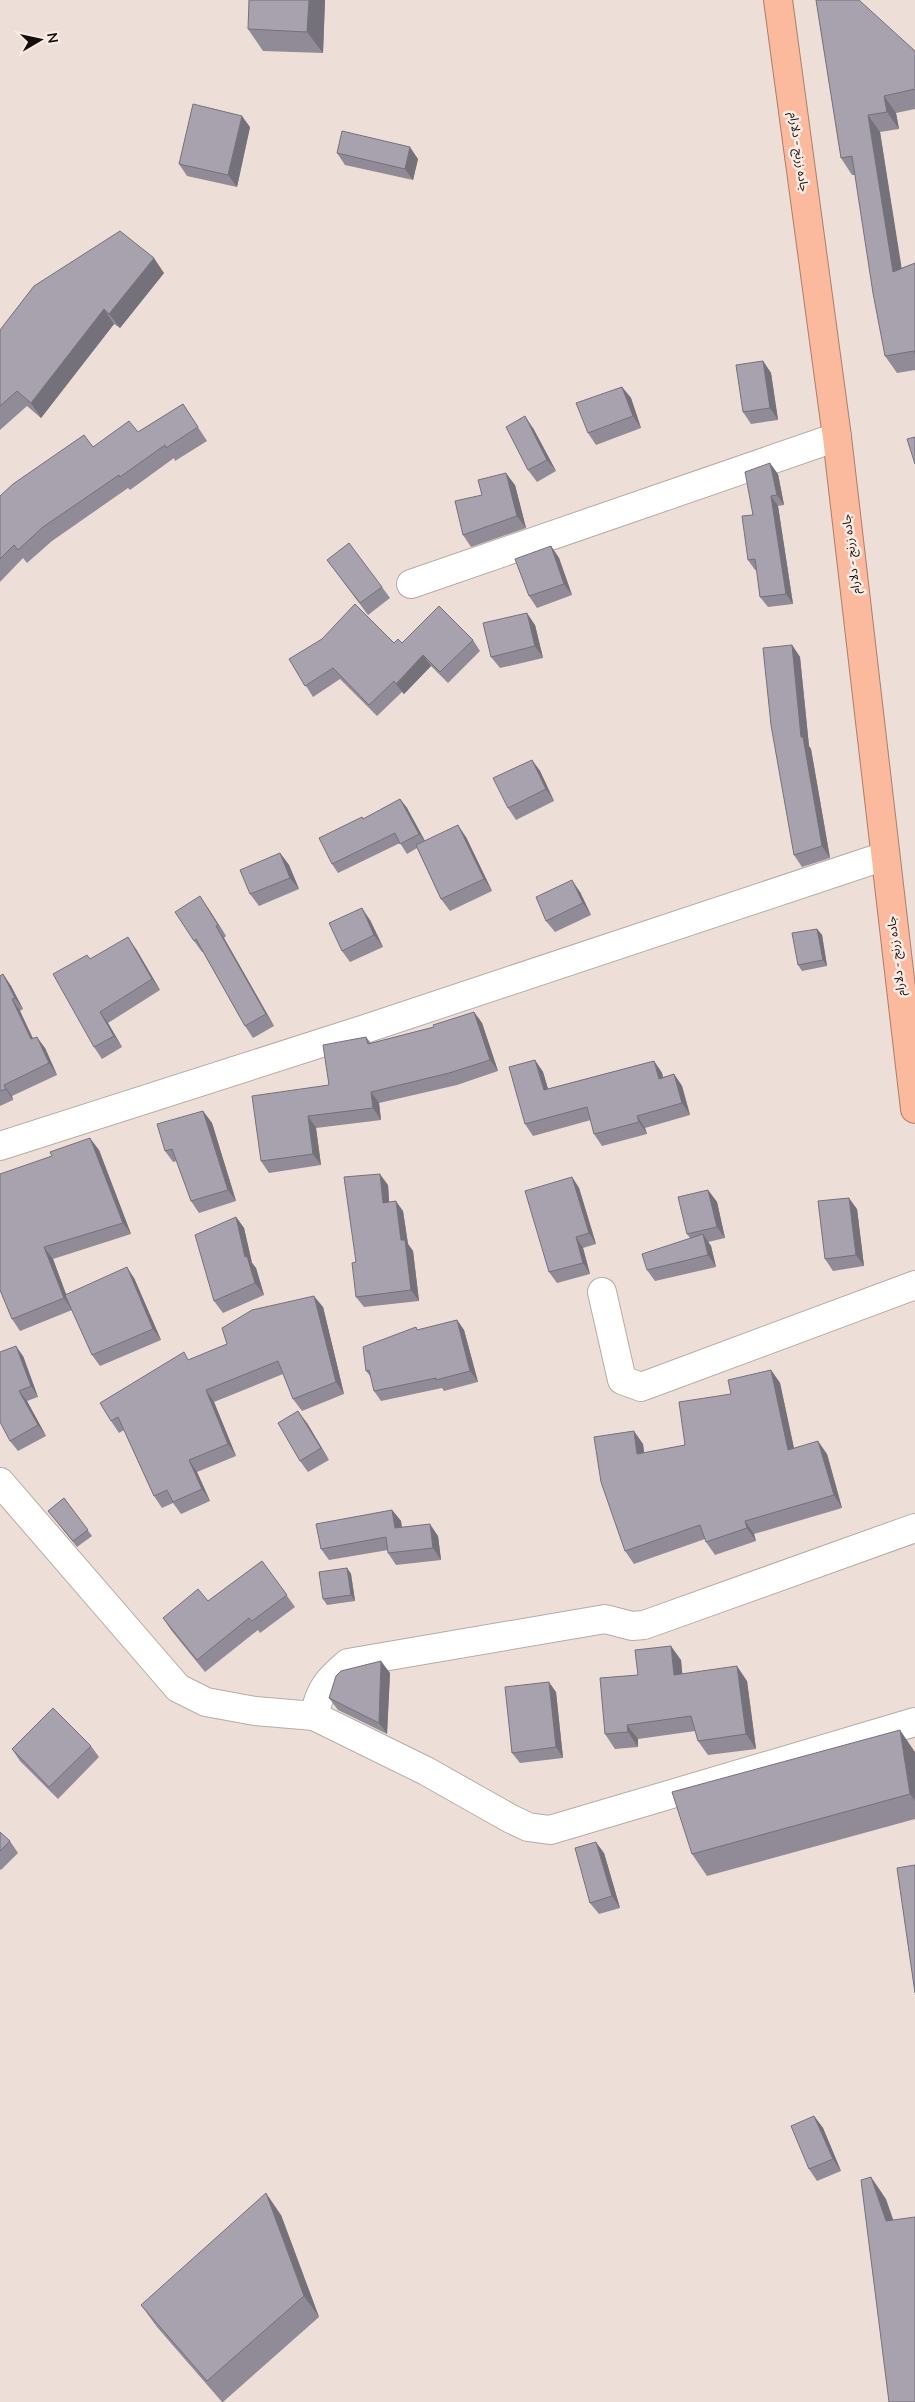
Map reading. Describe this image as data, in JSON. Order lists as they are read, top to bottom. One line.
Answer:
{"streets":{"highway":["جاده زرنج - دلارام"]},"north":"right"}
